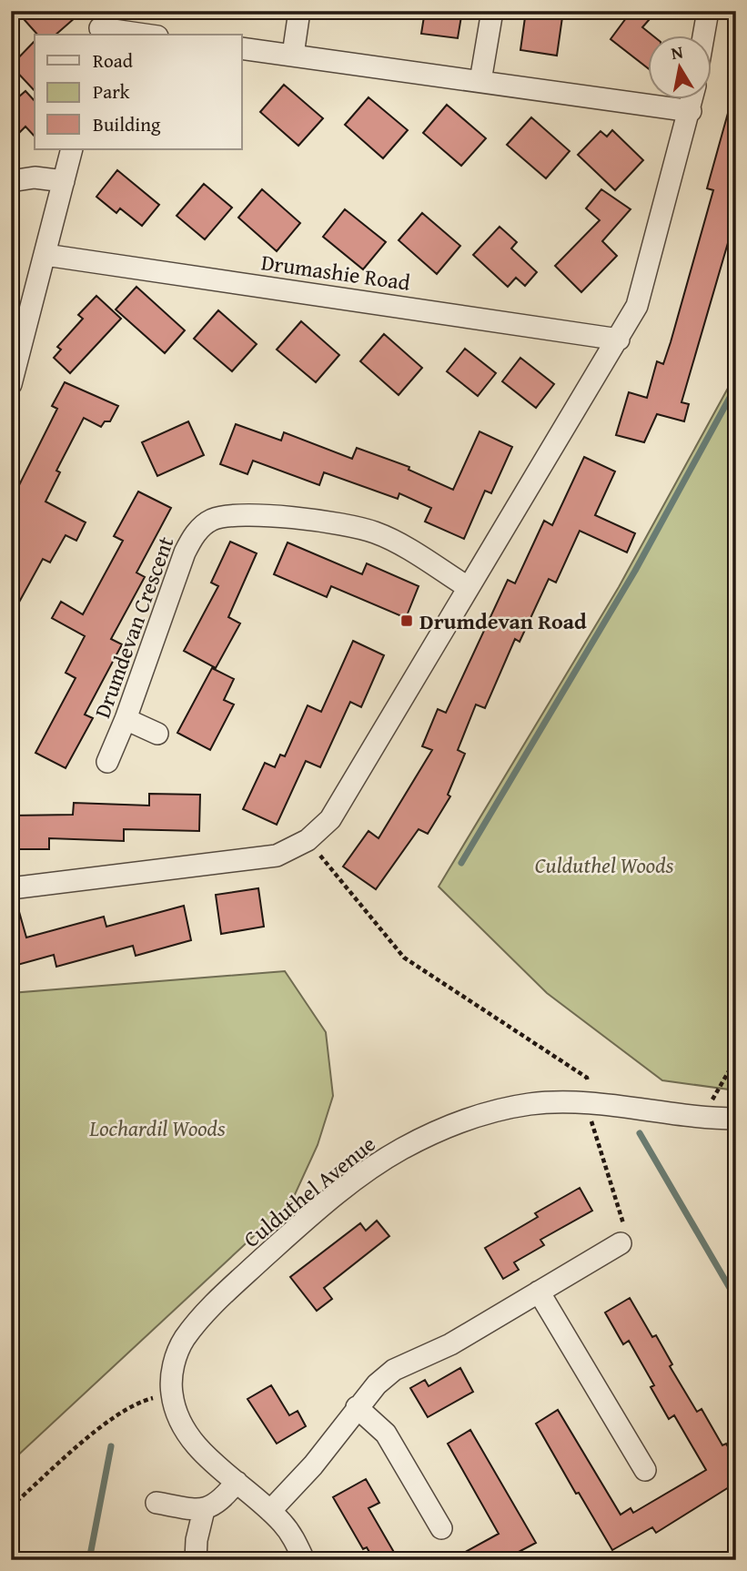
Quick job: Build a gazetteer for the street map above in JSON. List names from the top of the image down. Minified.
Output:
{"streets":{"street":["Drumashie Road","Drumdevan Crescent","Culduthel Avenue"]},"parks":["Culduthel Woods","Lochardil Woods"],"places":{"transit":["Drumdevan Road"]},"legend":["Road","Park","Building"],"north":"top"}
